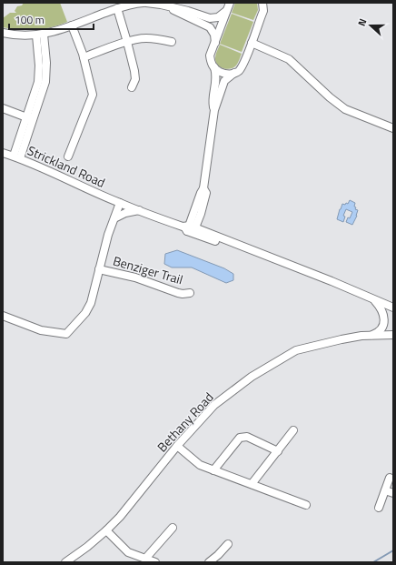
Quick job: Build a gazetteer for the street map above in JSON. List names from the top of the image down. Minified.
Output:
{"streets":{"street":["Strickland Road","Benziger Trail","Bethany Road"]},"scale_bar":"100 m","north":"left"}
